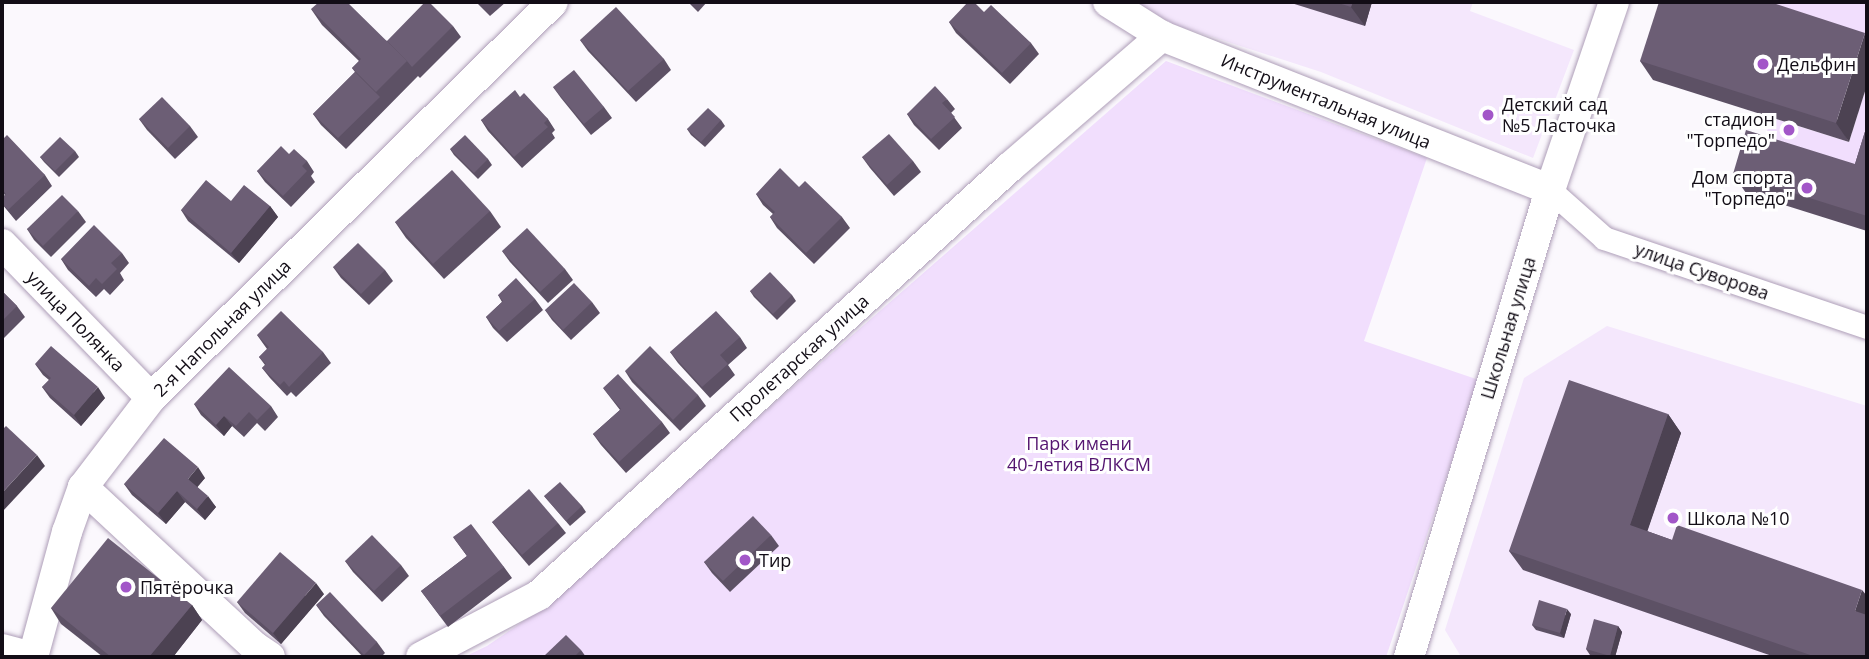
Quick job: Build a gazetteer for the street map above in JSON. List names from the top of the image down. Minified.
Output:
{"streets":{"street":["Инструментальная улица","улица Суворова","улица Полянка","2-я Напольная улица","Школьная улица","Пролетарская улица"]},"crossings":[["Инструментальная улица","улица Суворова"],["Инструментальная улица","Школьная улица"],["Инструментальная улица","Пролетарская улица"],["улица Суворова","Школьная улица"],["улица Полянка","2-я Напольная улица"]],"parks":["Парк имени 40-летия ВЛКСМ"],"places":["Дельфин","Детский сад №5 Ласточка","стадион \"Торпедо\"","Дом спорта \"Торпедо\"","Школа №10","Тир","Пятёрочка"]}
